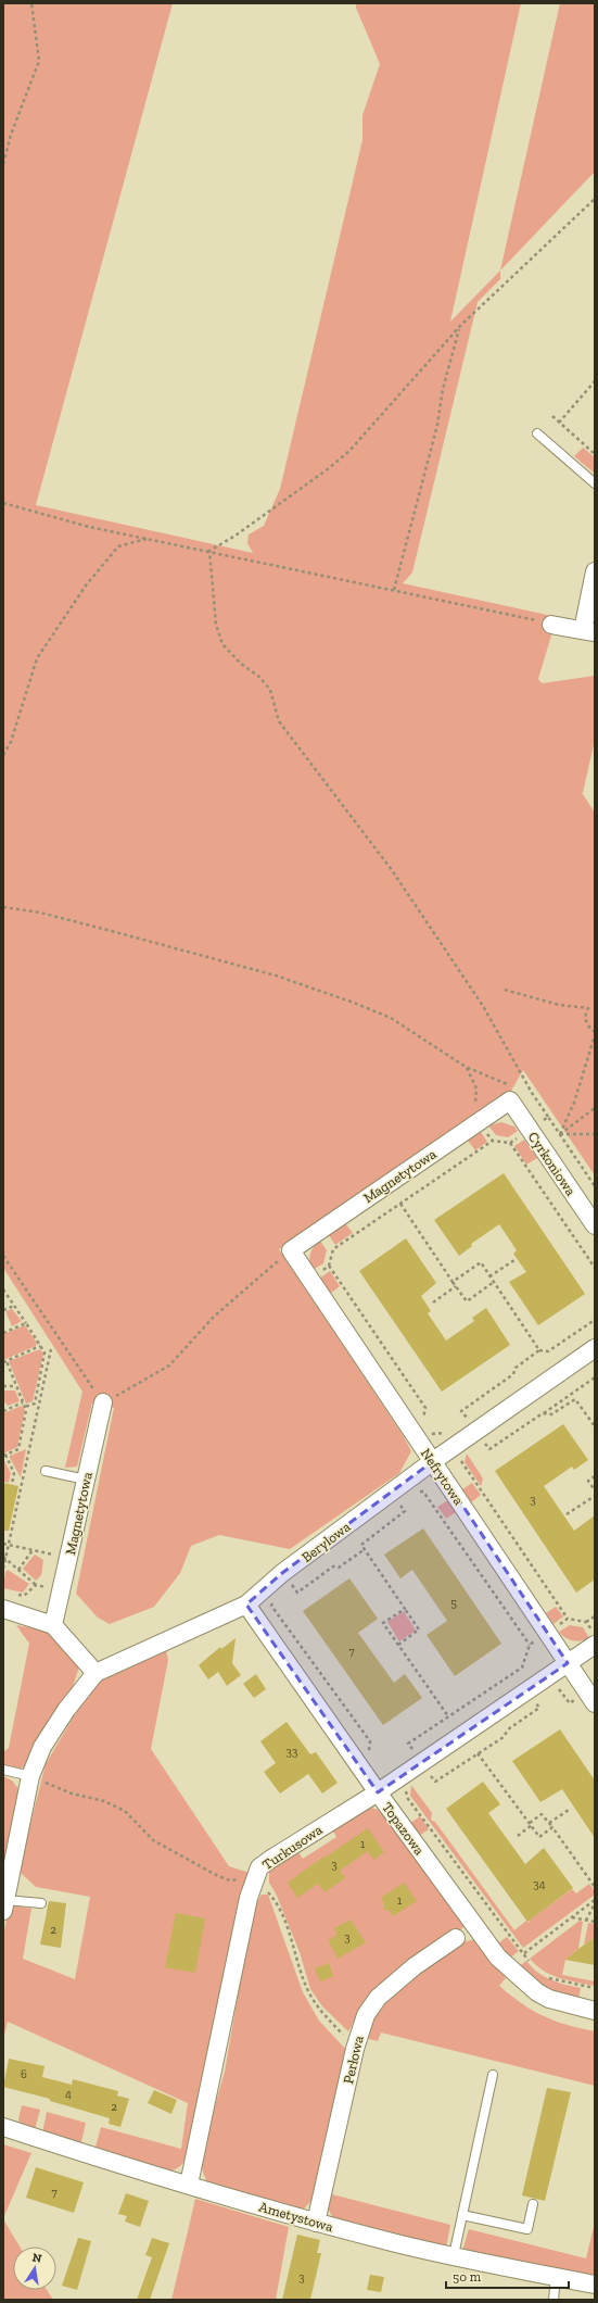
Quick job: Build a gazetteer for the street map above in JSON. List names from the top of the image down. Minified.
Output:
{"streets":{"street":["Cyrkoniowa","Magnetytowa","Nefrytowa","Berylowa","Topazowa","Turkusowa","Perłowa","Ametystowa"]},"crossings":[["Cyrkoniowa","Magnetytowa"],["Magnetytowa","Nefrytowa"],["Nefrytowa","Berylowa"],["Nefrytowa","Turkusowa"],["Berylowa","Topazowa"],["Topazowa","Turkusowa"],["Turkusowa","Ametystowa"],["Perłowa","Ametystowa"]],"house_numbers":["3","5","7","33","1","3","34","1","2","3","6","4","2","7","3"],"scale_bar":"50 m","north":"top"}
